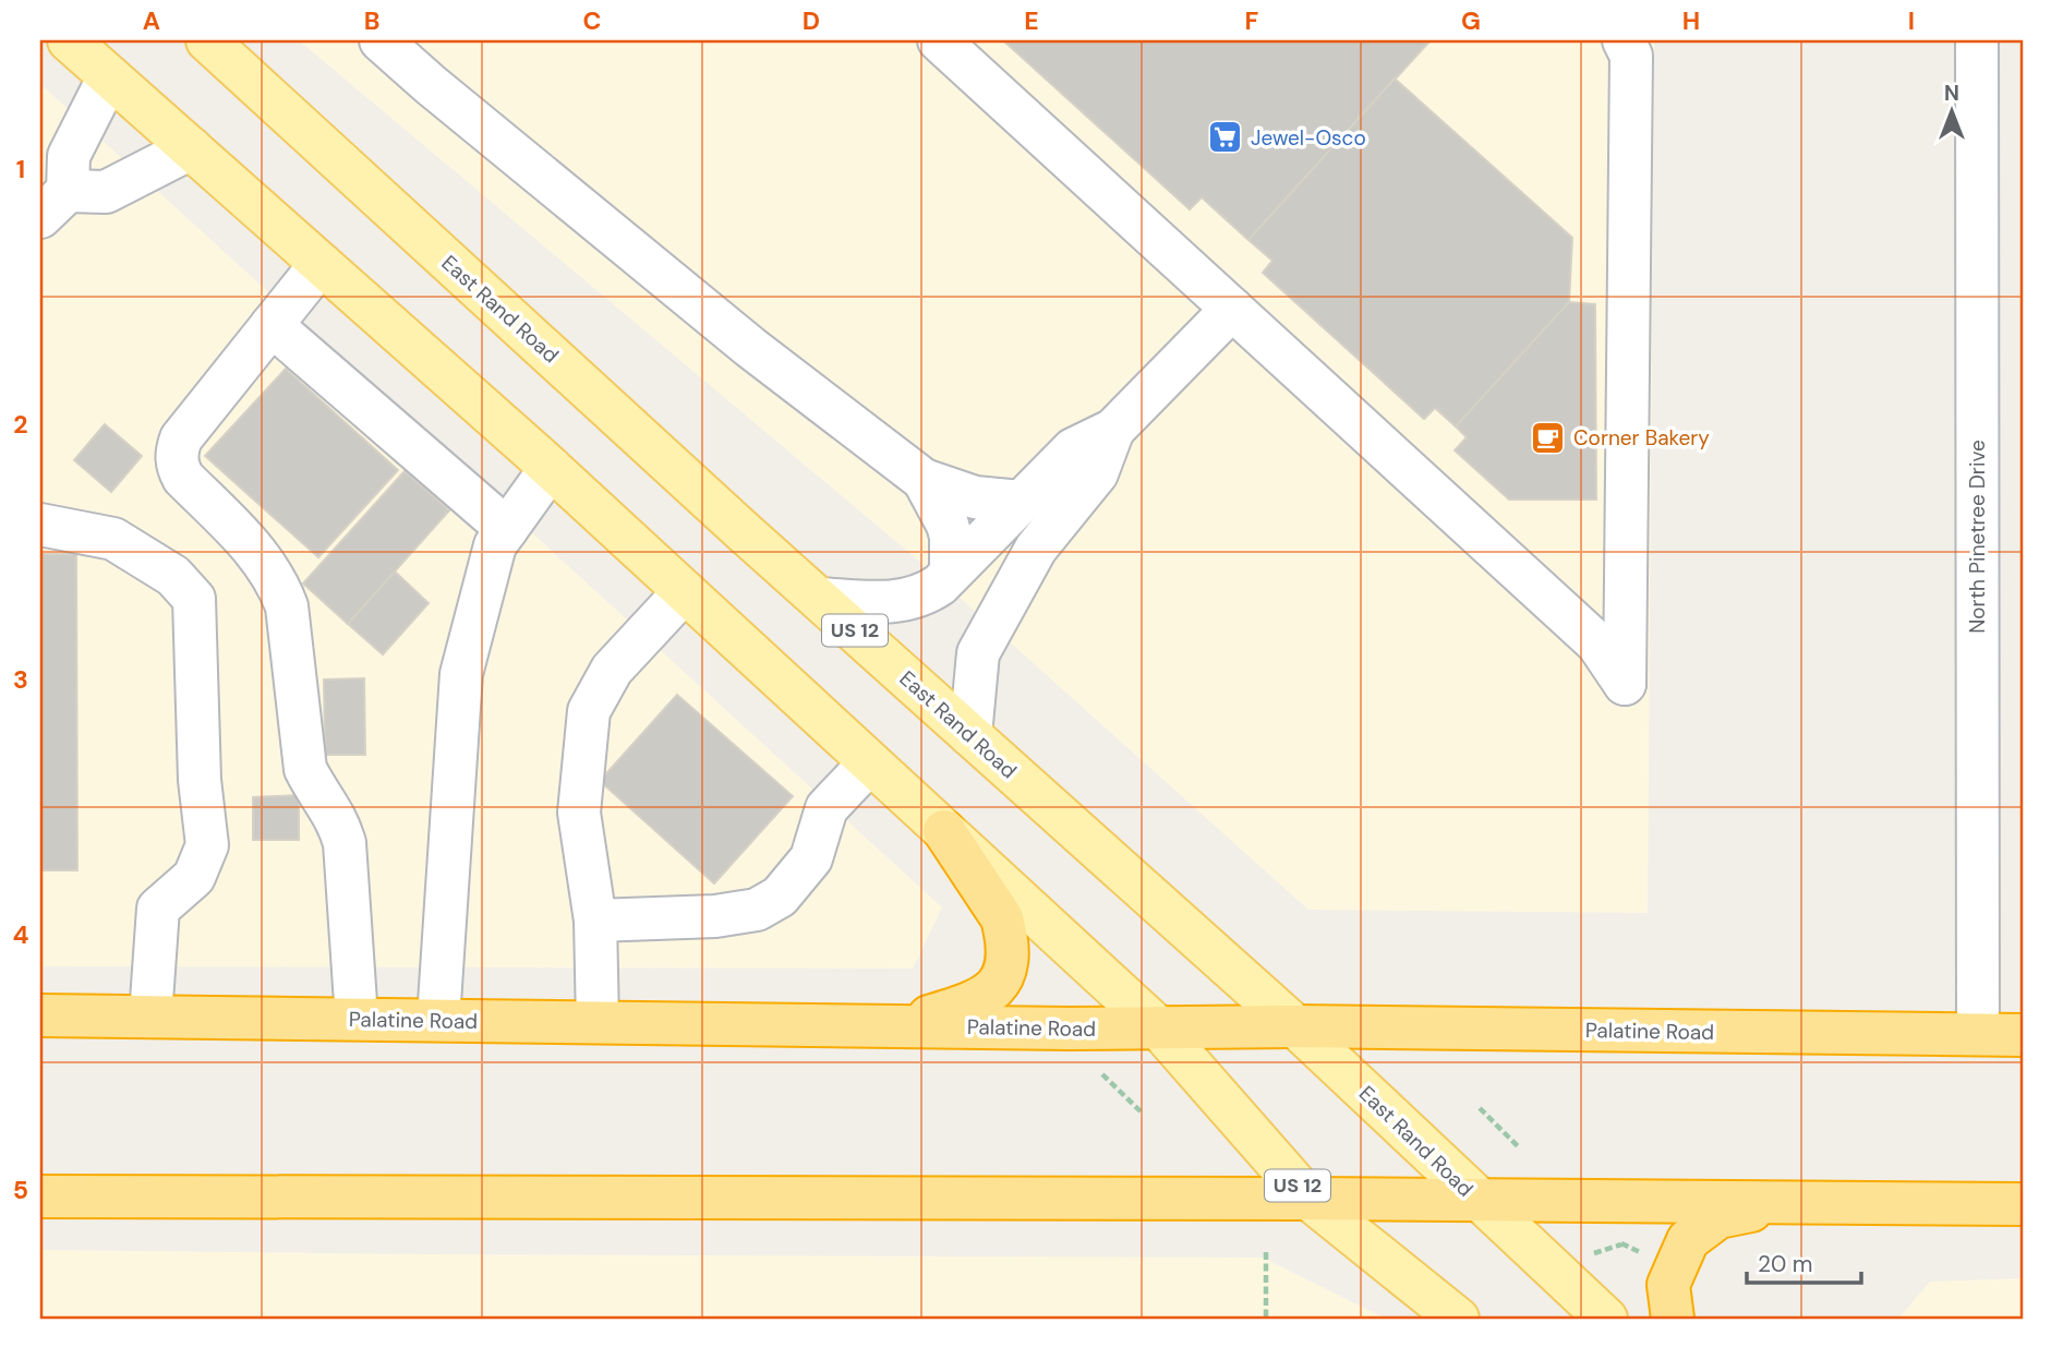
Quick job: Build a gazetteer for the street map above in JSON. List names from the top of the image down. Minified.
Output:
{"streets":{"highway":["Palatine Road"],"main road":["East Rand Road","US 12"],"street":["North Pinetree Drive"]},"crossings":[["East Rand Road","Palatine Road"],["North Pinetree Drive","Palatine Road"],["US 12","Palatine Road"]],"places":{"supermarket":["Jewel-Osco"],"cafe":["Corner Bakery"]},"scale_bar":"20 m","north":"top","grid":{"columns":["A","B","C","D","E","F","G","H","I"],"rows":["1","2","3","4","5"]}}
